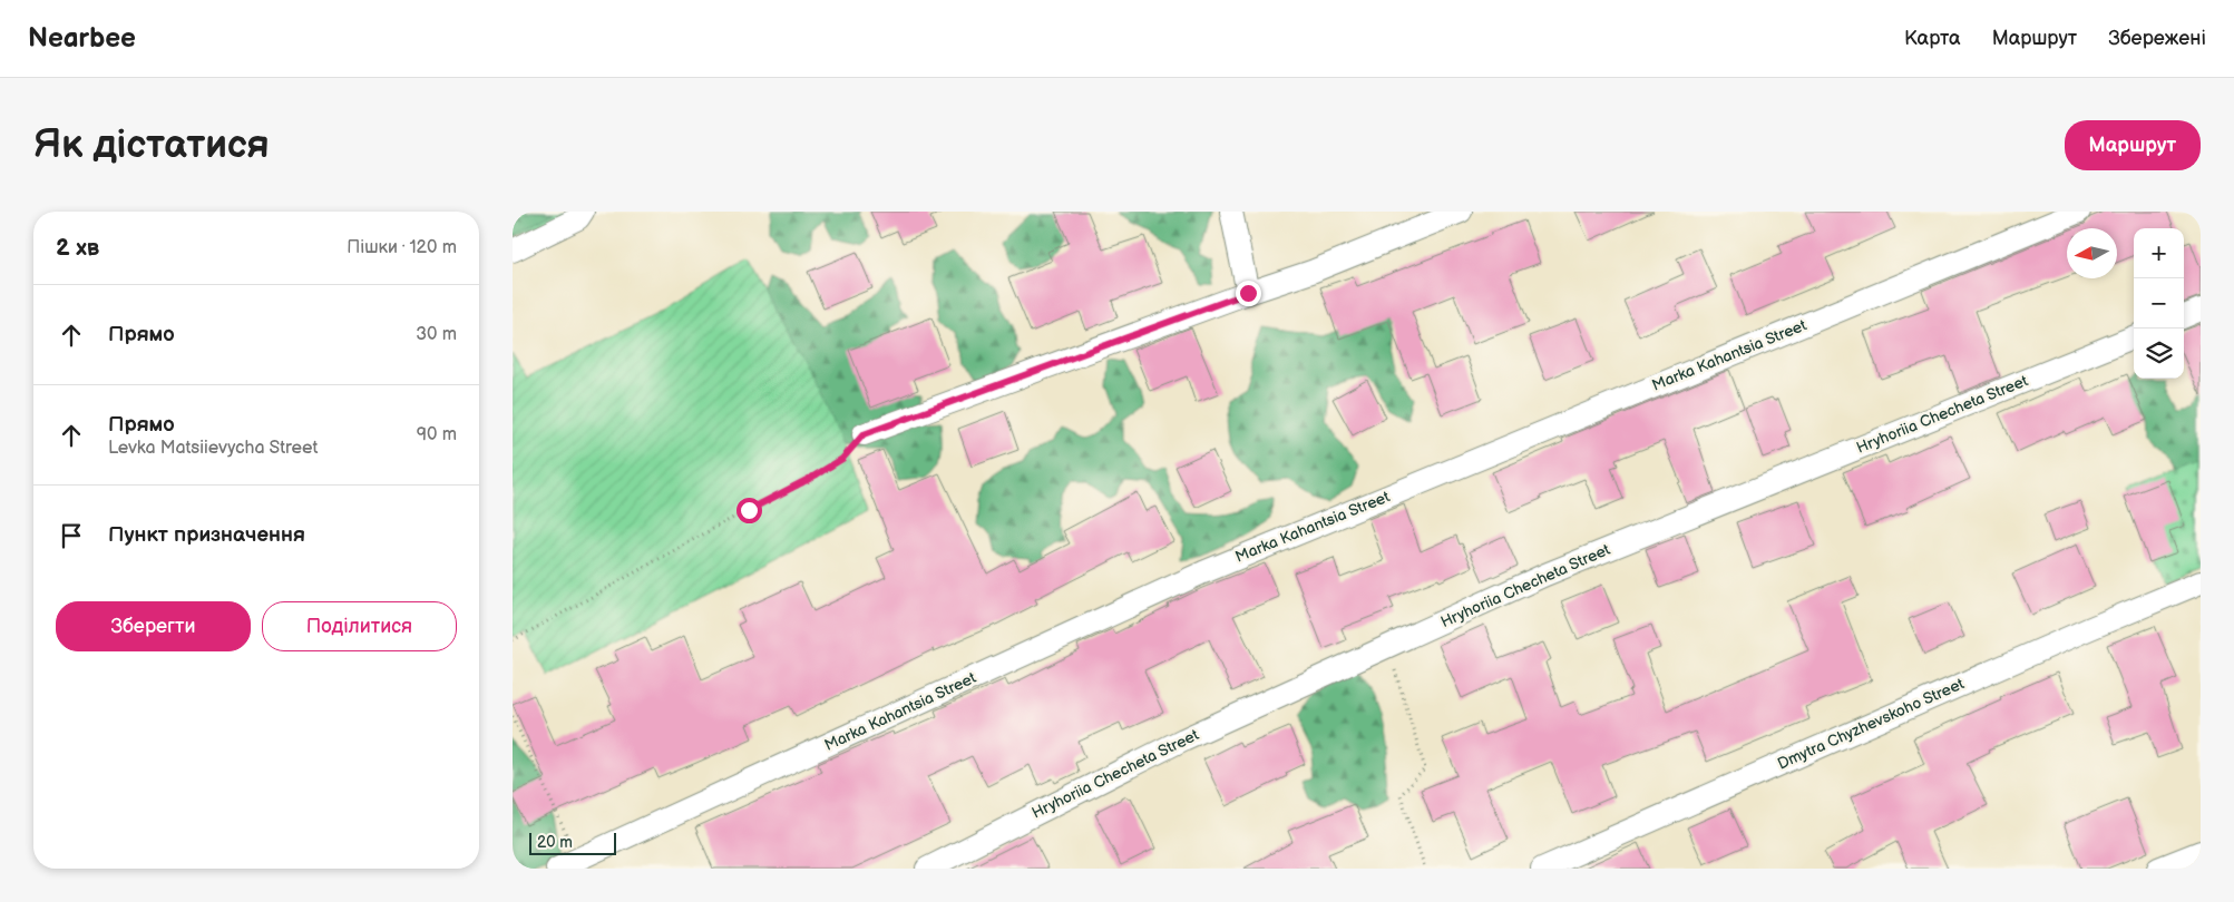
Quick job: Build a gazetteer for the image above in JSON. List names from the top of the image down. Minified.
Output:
{"streets":{"street":["Marka Kahantsia Street","Hryhoriia Checheta Street","Dmytra Chyzhevskoho Street"]},"scale_bar":"20 m","north":"left","page":{"header":"Nearbee","nav":["Карта","Маршрут","Збережені"],"buttons":["Маршрут",["Зберегти","Поділитися"]],"title":"Як дістатися","heading":["2 хв","Пішки · 120 m"],"map_buttons":["+","−"],"list":[["Прямо","30 m"],["Прямо","Levka Matsiievycha Street","90 m"],"Пункт призначення"],"scale":"20 m"}}
